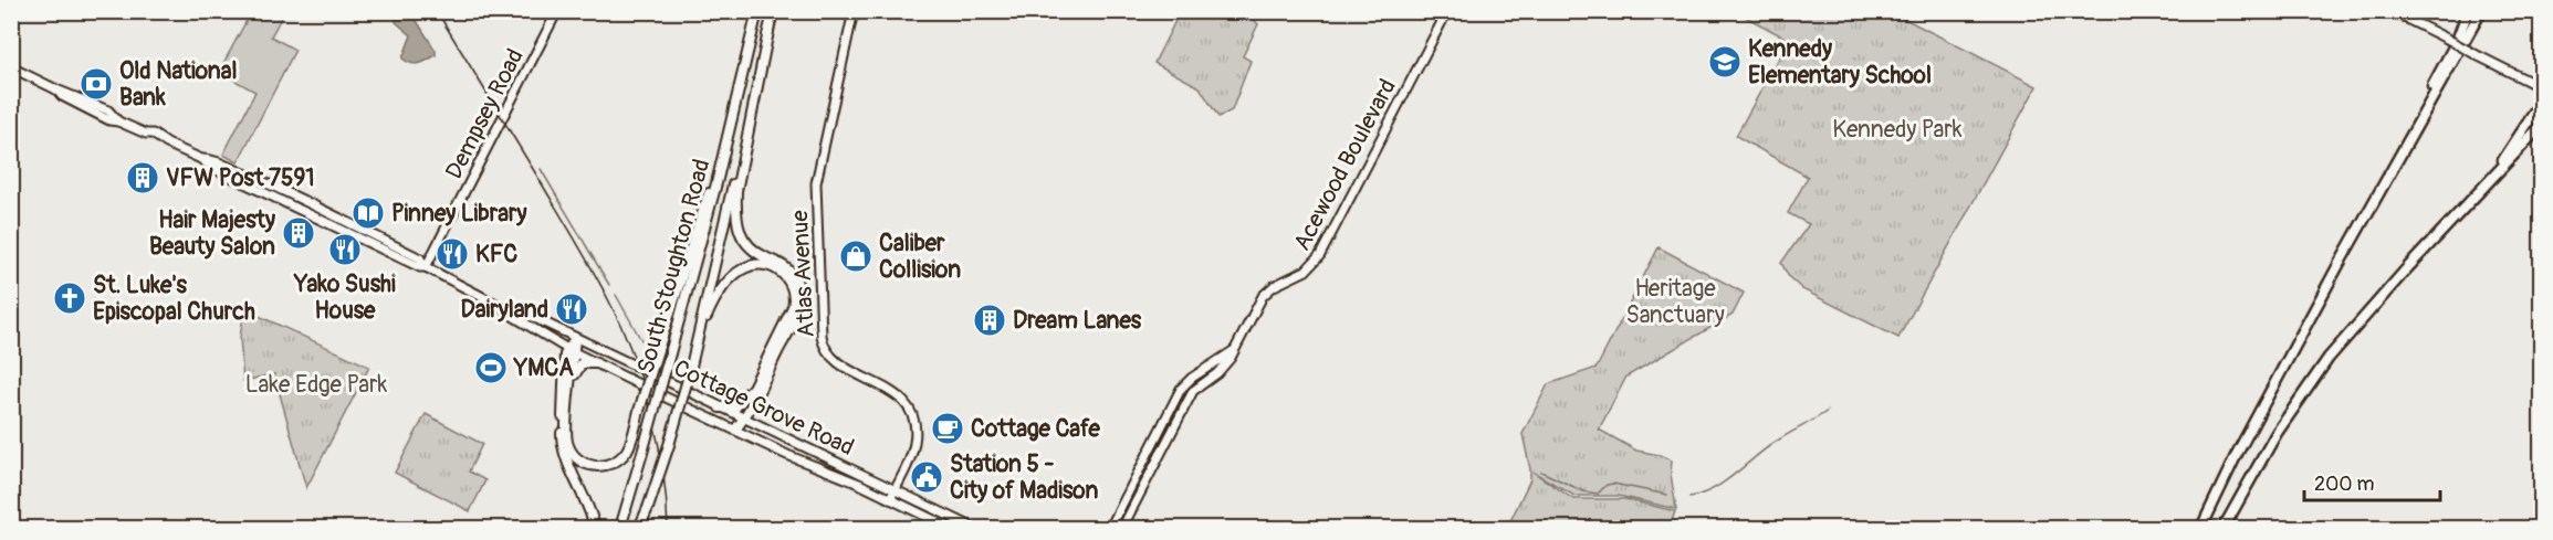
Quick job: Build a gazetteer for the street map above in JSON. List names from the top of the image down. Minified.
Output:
{"streets":{"main road":["South Stoughton Road"],"street":["Dempsey Road","Acewood Boulevard","Atlas Avenue","Cottage Grove Road"]},"crossings":[["Dempsey Road","Cottage Grove Road"],["Atlas Avenue","Cottage Grove Road"]],"parks":["Kennedy Park","Heritage Sanctuary","Lake Edge Park"],"places":{"school or university":["Kennedy Elementary School"],"bank":["Old National Bank"],"building":["VFW Post 7591","Hair Majesty Beauty Salon","Dream Lanes"],"library":["Pinney Library"],"restaurant":["Yako Sushi House","KFC","Dairyland"],"shop":["Caliber Collision"],"church":["St. Luke's Episcopal Church"],"sports":["YMCA"],"cafe":["Cottage Cafe"],"public building":["Station 5 - City of Madison"]},"scale_bar":"200 m"}
